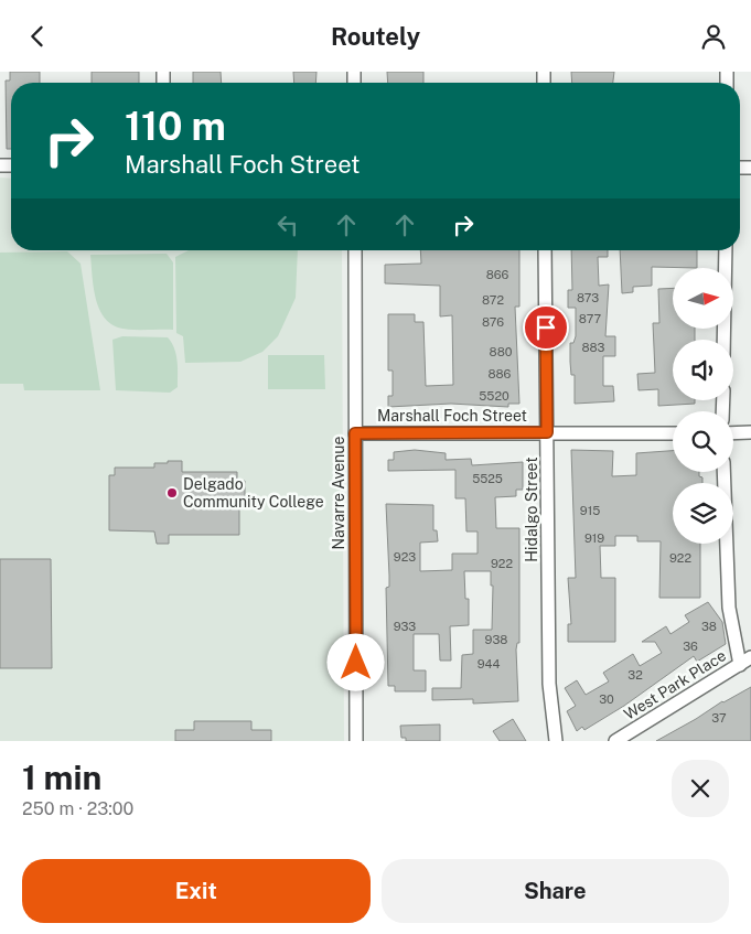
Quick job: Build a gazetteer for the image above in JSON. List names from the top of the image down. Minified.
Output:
{"streets":{"street":["Marshall Foch Street","Navarre Avenue","Hidalgo Street","West Park Place"]},"crossings":[["Marshall Foch Street","Navarre Avenue"],["Marshall Foch Street","Hidalgo Street"]],"places":["Delgado Community College"],"house_numbers":["866","873","872","877","876","883","880","886","5520","5525","915","919","923","922","922","933","38","938","36","944","32","30","37"],"north":"right","page":{"header":"Routely","turn":["110 m","Marshall Foch Street"],"heading":["1 min","250 m · 23:00"],"buttons":["Exit","Share"]}}
